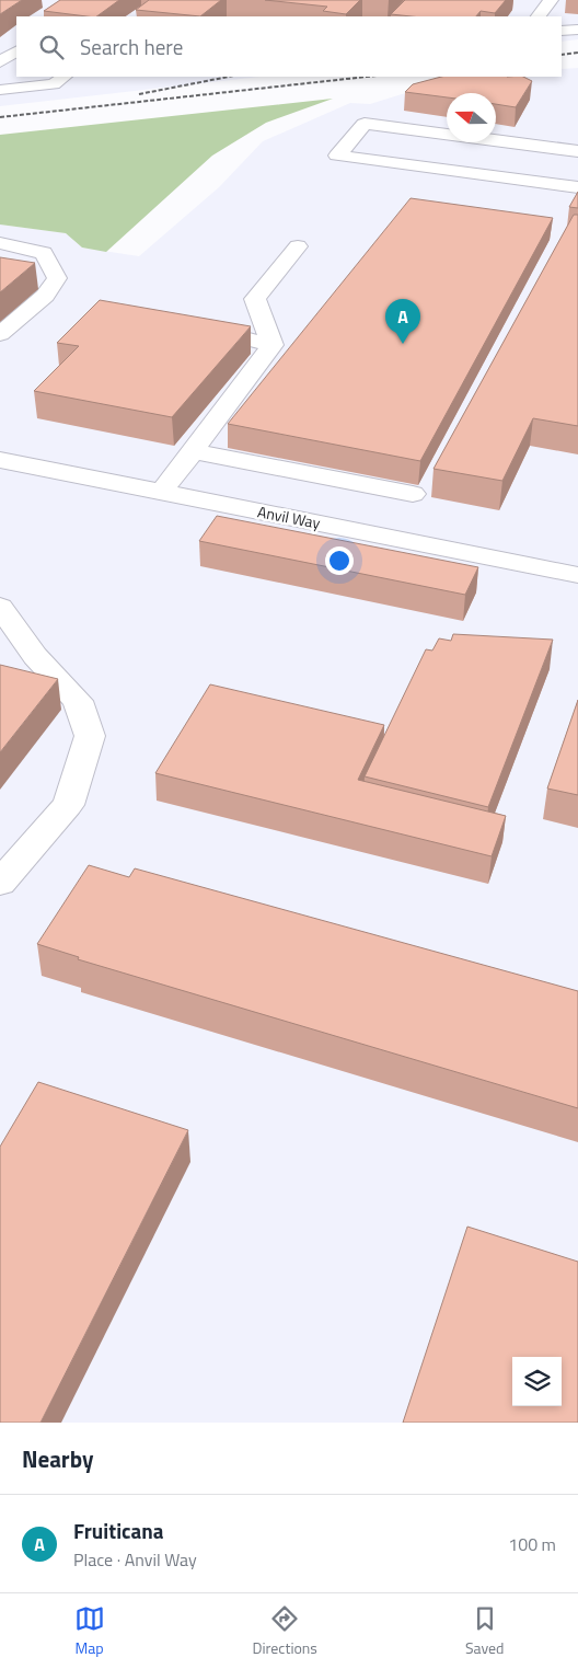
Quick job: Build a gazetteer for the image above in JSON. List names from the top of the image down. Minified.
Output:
{"streets":{"street":["Anvil Way"]},"north":"left","page":{"search":"Search here","pins":"A","heading":"Nearby","list":[{"mark":"A","name":"Fruiticana","note":"Place · Anvil Way","value":"100 m"}],"nav":["Map","Directions","Saved"]}}
